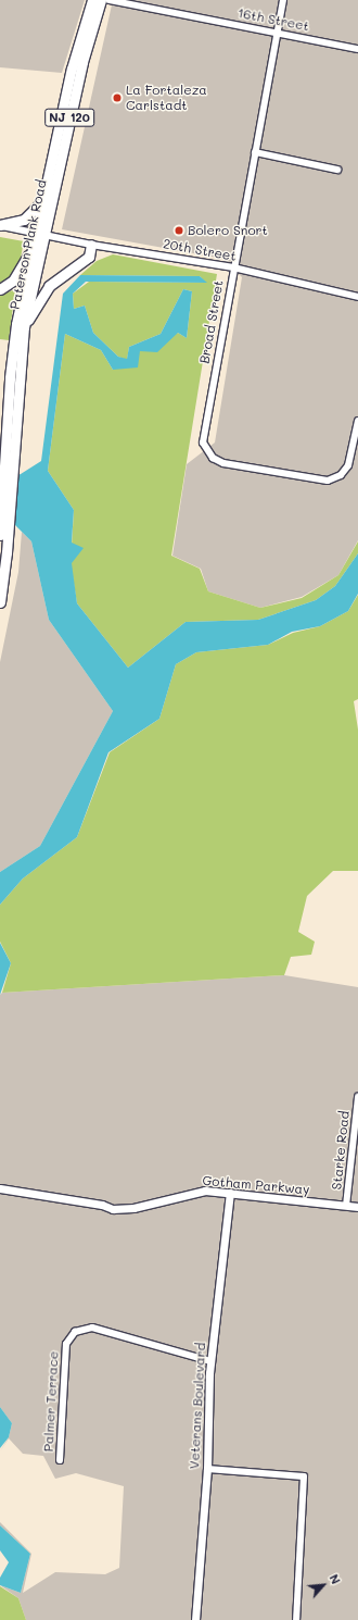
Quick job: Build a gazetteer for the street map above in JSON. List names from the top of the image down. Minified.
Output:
{"streets":{"main road":["NJ 120","Paterson Plank Road"],"street":["16th Street","20th Street","Broad Street","Starke Road","Gotham Parkway","Palmer Terrace","Veterans Boulevard"]},"crossings":[["16th Street","Broad Street"],["Paterson Plank Road","20th Street"],["20th Street","Broad Street"],["Starke Road","Gotham Parkway"],["Gotham Parkway","Veterans Boulevard"],["Palmer Terrace","Veterans Boulevard"]],"places":["La Fortaleza Carlstadt","Bolero Snort"],"north":"top right"}
